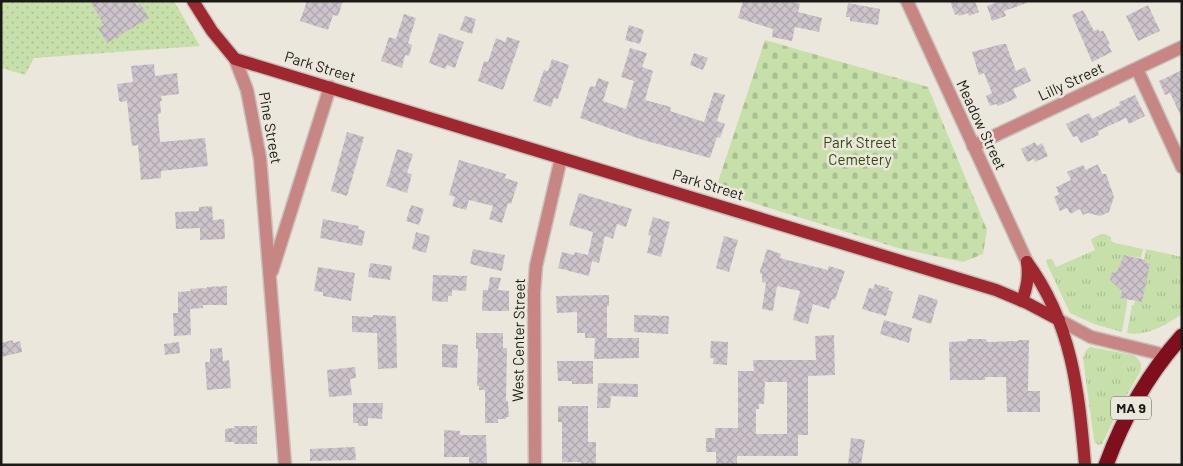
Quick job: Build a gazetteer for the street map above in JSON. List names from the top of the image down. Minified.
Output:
{"streets":{"highway":["MA 9"],"main road":["Park Street","Pine Street"],"street":["Lilly Street","Meadow Street","West Center Street"]},"crossings":[["Park Street","Pine Street"],["Park Street","West Center Street"],["Park Street","MA 9"],["Lilly Street","Meadow Street"]],"parks":["Park Street Cemetery"]}
